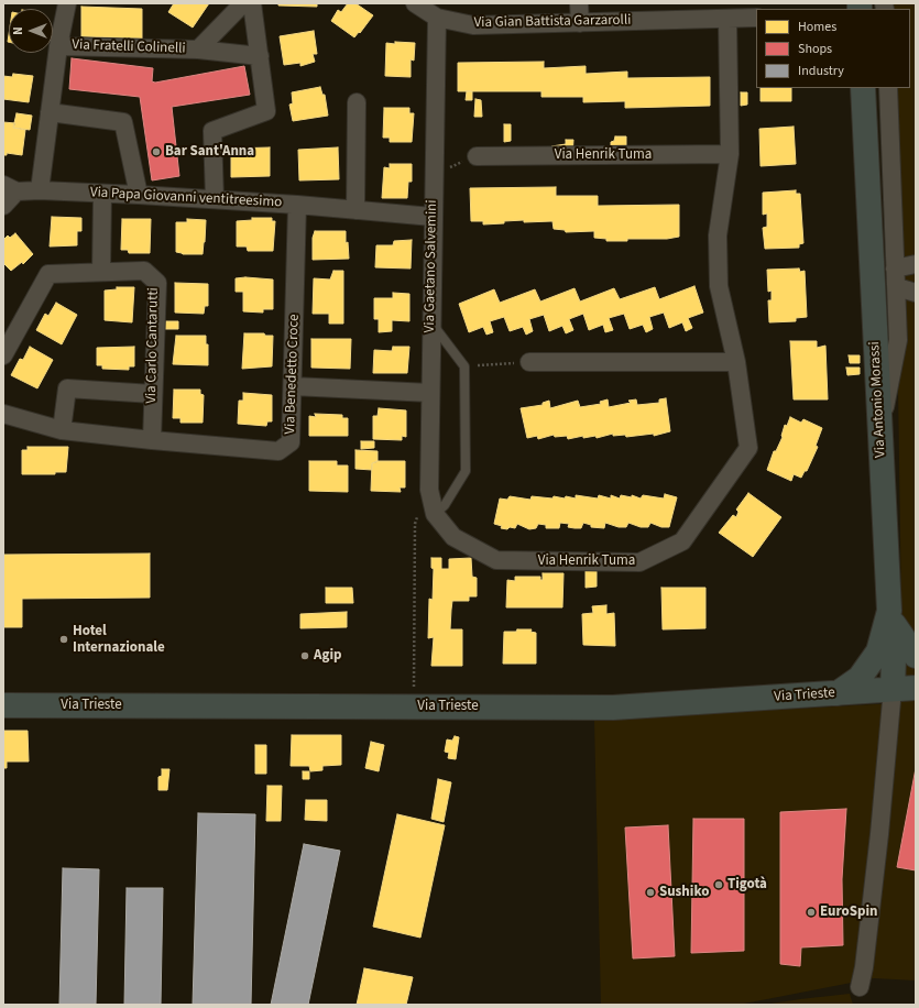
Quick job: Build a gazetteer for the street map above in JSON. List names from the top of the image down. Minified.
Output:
{"streets":{"main road":["Via Antonio Morassi","Via Trieste"],"street":["Via Gian Battista Garzarolli","Via Fratelli Colinelli","Via Henrik Tuma","Via Papa Giovanni ventitreesimo","Via Gaetano Salvemini","Via Carlo Cantarutti","Via Benedetto Croce"]},"crossings":[["Via Gian Battista Garzarolli","Via Henrik Tuma"],["Via Gian Battista Garzarolli","Via Gaetano Salvemini"],["Via Henrik Tuma","Via Gaetano Salvemini"],["Via Papa Giovanni ventitreesimo","Via Gaetano Salvemini"],["Via Papa Giovanni ventitreesimo","Via Benedetto Croce"],["Via Carlo Cantarutti","Via Benedetto Croce"],["Via Antonio Morassi","Via Trieste"]],"places":["Bar Sant'Anna","Hotel Internazionale","Agip","Tigotà","Sushiko","EuroSpin"],"legend":["Homes","Shops","Industry"],"north":"left"}
